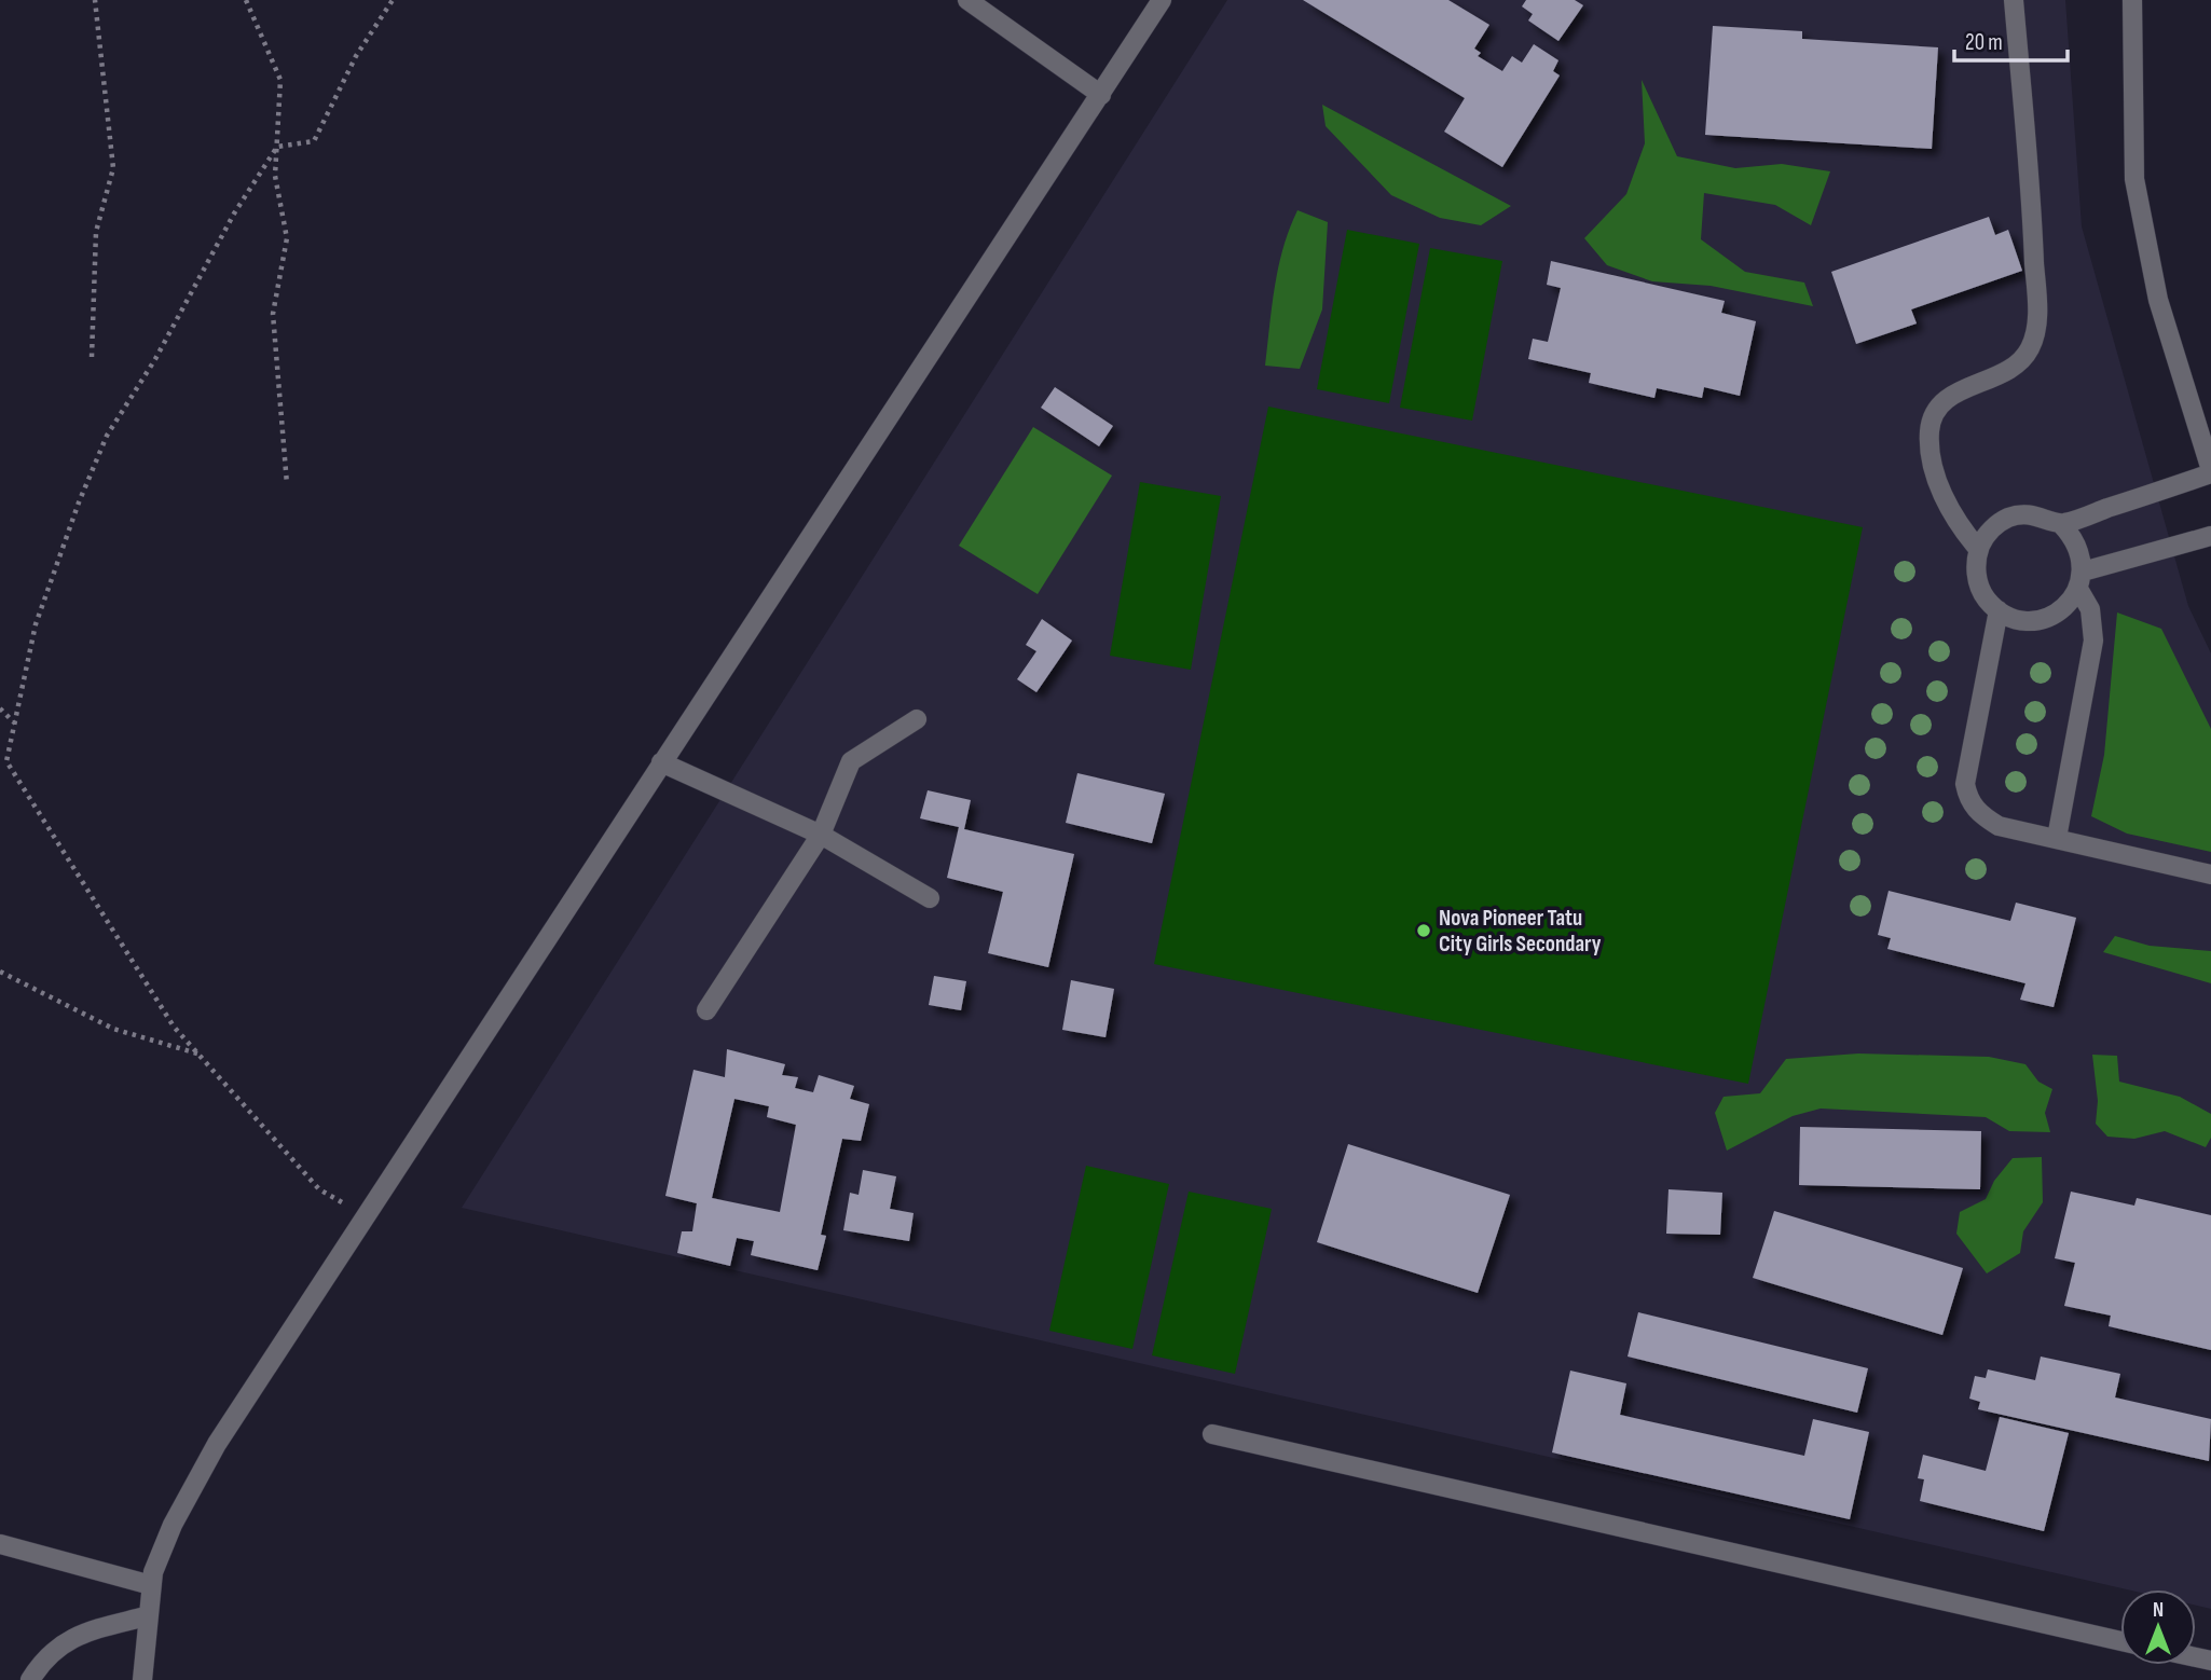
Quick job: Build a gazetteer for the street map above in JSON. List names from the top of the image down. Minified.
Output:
{"places":["Nova Pioneer Tatu City Girls Secondary"],"scale_bar":"20 m","north":"top"}
